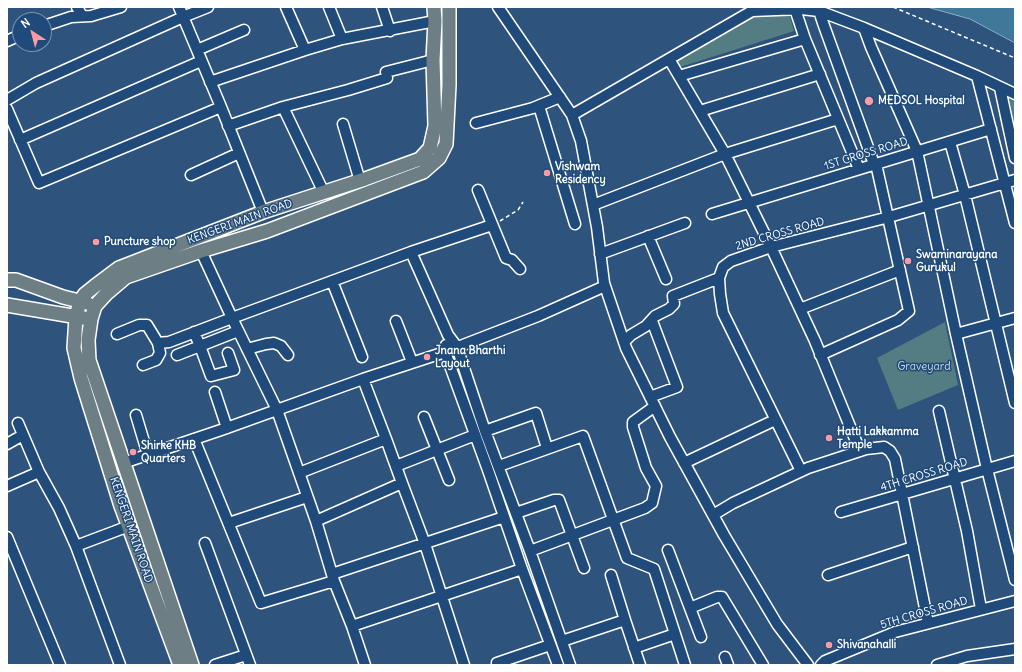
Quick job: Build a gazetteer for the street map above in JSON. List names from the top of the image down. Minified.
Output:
{"streets":{"main road":["KENGERI MAIN ROAD"],"street":["1ST CROSS ROAD","2ND CROSS ROAD","4TH CROSS ROAD","5TH CROSS ROAD"]},"parks":["Graveyard"],"places":["MEDSOL Hospital","Vishwam Residency","Puncture shop","Swaminarayana Gurukul","Jnana Bharthi Layout","Hatti Lakkamma Temple","Shirke KHB Quarters","Shivanahalli"],"north":"top left"}
